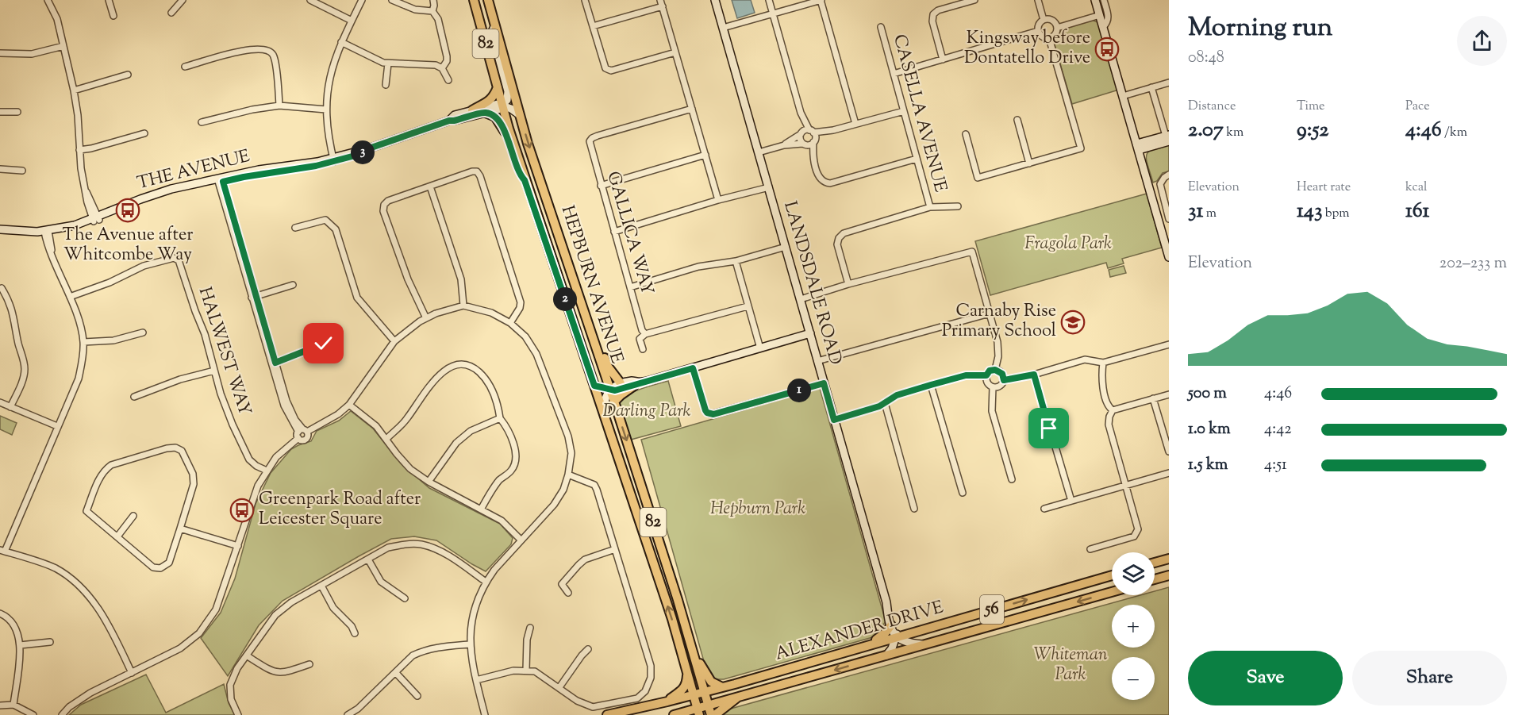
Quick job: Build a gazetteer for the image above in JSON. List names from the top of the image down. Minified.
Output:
{"streets":{"main road":["82","HEPBURN AVENUE","56","ALEXANDER DRIVE"],"street":["CASELLA AVENUE","THE AVENUE","GALLICA WAY","LANDSDALE ROAD","HALWEST WAY"]},"crossings":[["THE AVENUE","HEPBURN AVENUE"],["LANDSDALE ROAD","ALEXANDER DRIVE"],["HEPBURN AVENUE","ALEXANDER DRIVE"]],"parks":["Fragola Park","Darling Park","Hepburn Park","Whiteman Park"],"places":{"bus stop":["Kingsway before Dontatello Drive","The Avenue after Whitcombe Way","Greenpark Road after Leicester Square"],"school or university":["Carnaby Rise Primary School"]},"page":{"heading":["Morning run","08:48"],"stats":[["Distance","2.07 km"],["Time","9:52"],["Pace","4:46 /km"],["Elevation","31 m"],["Heart rate","143 bpm"],["kcal","161"]],"pins":["3","2","1"],"chart":["Elevation","202–233 m"],"list":[{"name":"500 m","note":"4:46"},{"name":"1.0 km","note":"4:42"},{"name":"1.5 km","note":"4:51"}],"map_buttons":["+","−"],"buttons":["Save","Share"]}}
